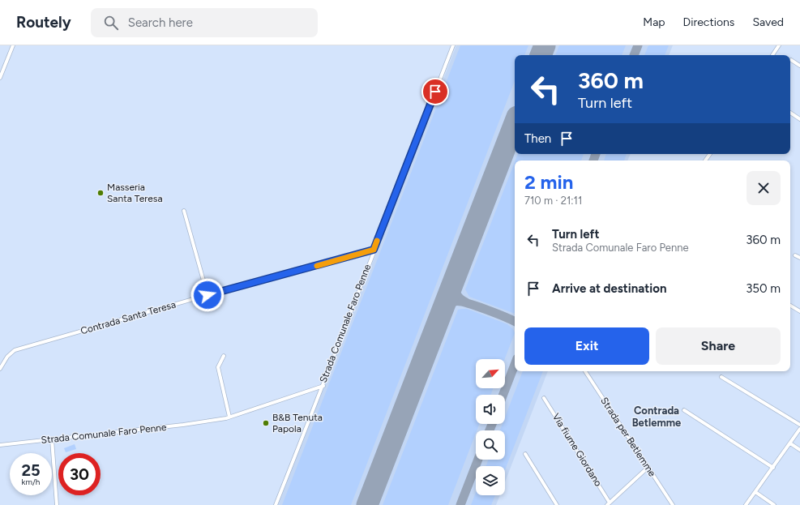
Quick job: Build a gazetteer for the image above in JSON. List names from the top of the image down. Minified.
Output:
{"streets":{"street":["Contrada Santa Teresa","Strada Comunale Faro Penne","Strada per Betlemme","Via fiume Giordano"]},"crossings":[["Contrada Santa Teresa","Strada Comunale Faro Penne"]],"districts":["Contrada Betlemme"],"places":["Masseria Santa Teresa","B&B Tenuta Papola"],"north":"top right","page":{"header":"Routely","search":"Search here","nav":["Map","Directions","Saved"],"turn":["360 m","Turn left"],"then":"Then","heading":["2 min","710 m · 21:11"],"list":[{"name":"Turn left","note":"Strada Comunale Faro Penne","value":"360 m"},{"name":"Arrive at destination","value":"350 m"}],"buttons":["Exit","Share"],"speed":"25 km/h","limit":"30"}}
